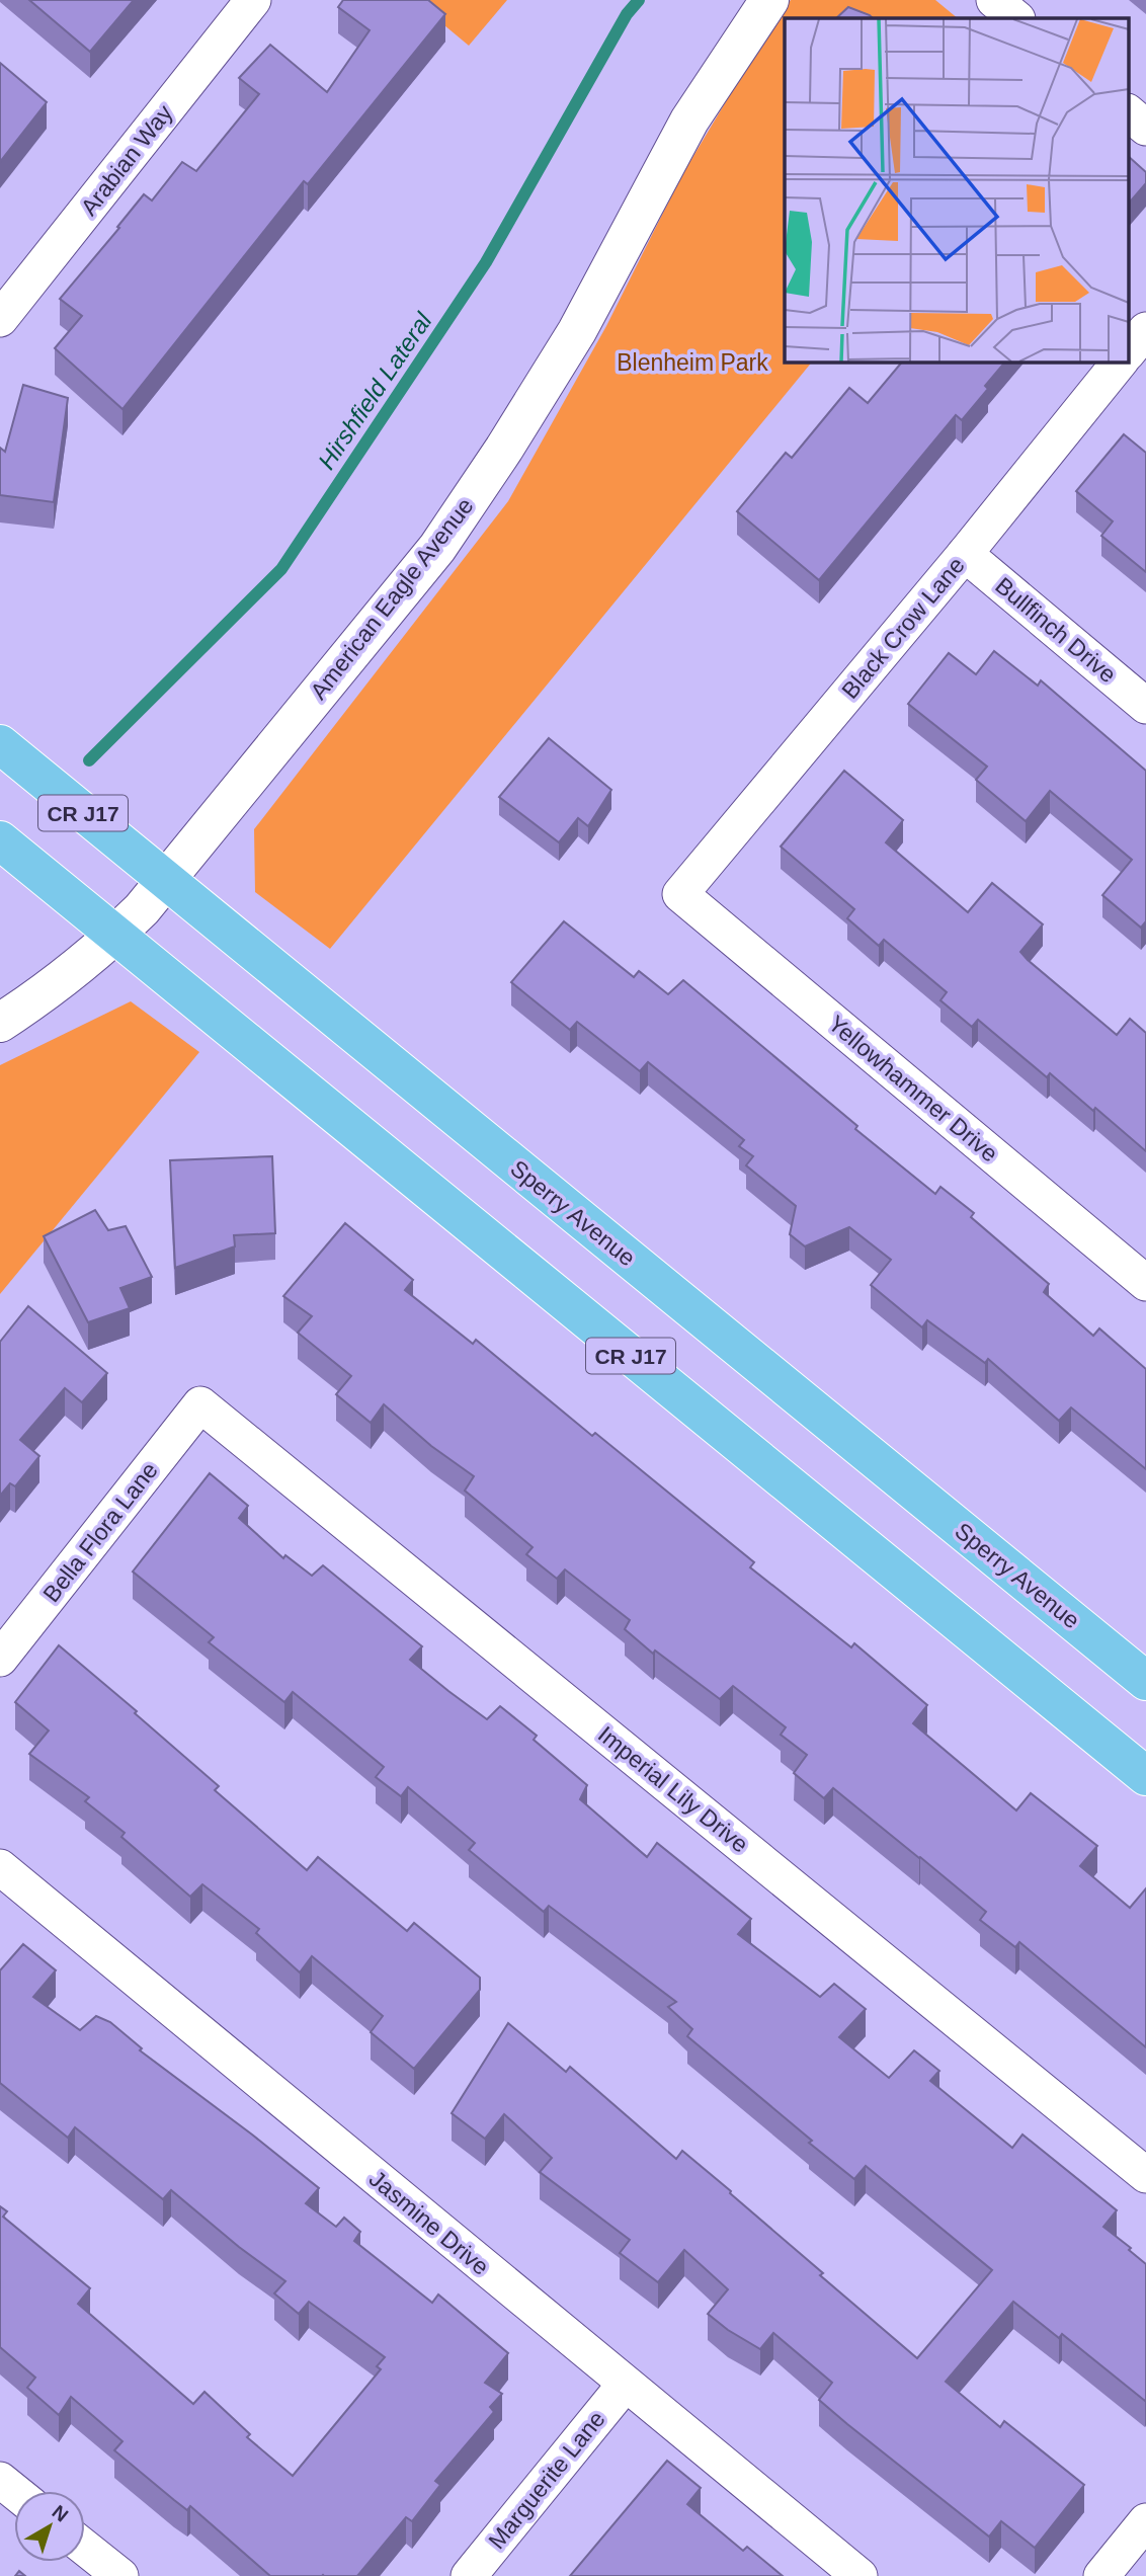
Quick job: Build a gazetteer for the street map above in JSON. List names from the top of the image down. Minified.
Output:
{"streets":{"main road":["CR J17","Sperry Avenue"],"street":["Arabian Way","American Eagle Avenue","Black Crow Lane","Bullfinch Drive","Yellowhammer Drive","Bella Flora Lane","Imperial Lily Drive","Jasmine Drive","Marguerite Lane"]},"crossings":[["American Eagle Avenue","CR J17"],["American Eagle Avenue","Sperry Avenue"],["Black Crow Lane","Bullfinch Drive"],["Black Crow Lane","Yellowhammer Drive"],["Bella Flora Lane","Imperial Lily Drive"],["Jasmine Drive","Marguerite Lane"]],"water":["Hirshfield Lateral"],"parks":["Blenheim Park"],"north":"top right"}
